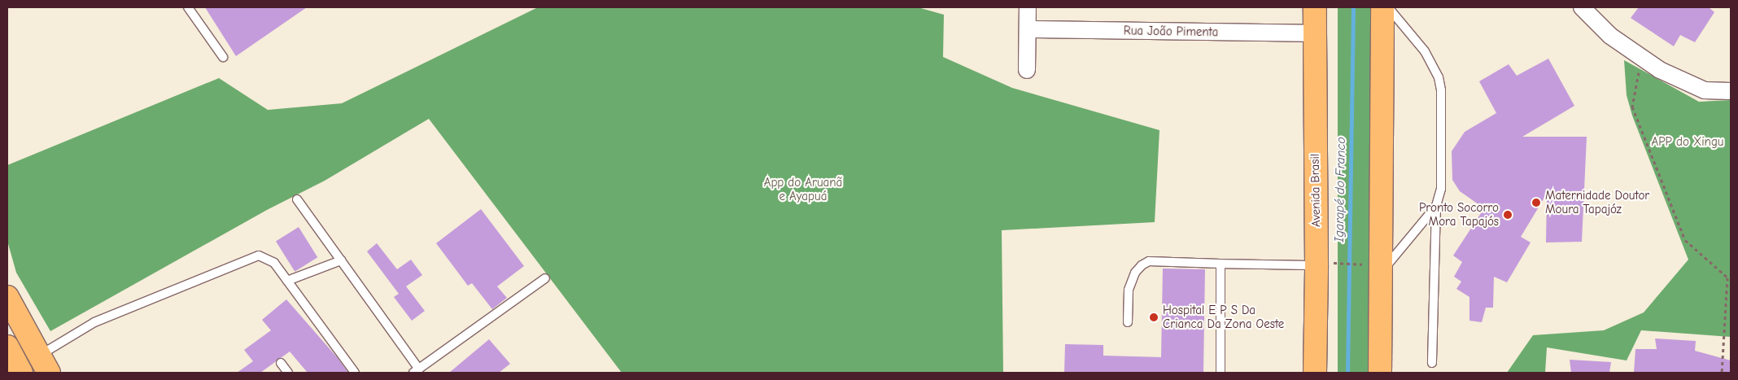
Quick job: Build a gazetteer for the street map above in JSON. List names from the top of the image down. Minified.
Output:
{"streets":{"main road":["Avenida Brasil"],"street":["Rua João Pimenta"]},"crossings":[["Rua João Pimenta","Avenida Brasil"]],"water":["Igarapé do Franco"],"parks":["APP do Xingu","App do Aruanã e Ayapuá"],"places":["Maternidade Doutor Moura Tapajóz","Pronto Socorro Mora Tapajós","Hospital E P S Da Crianca Da Zona Oeste"]}
